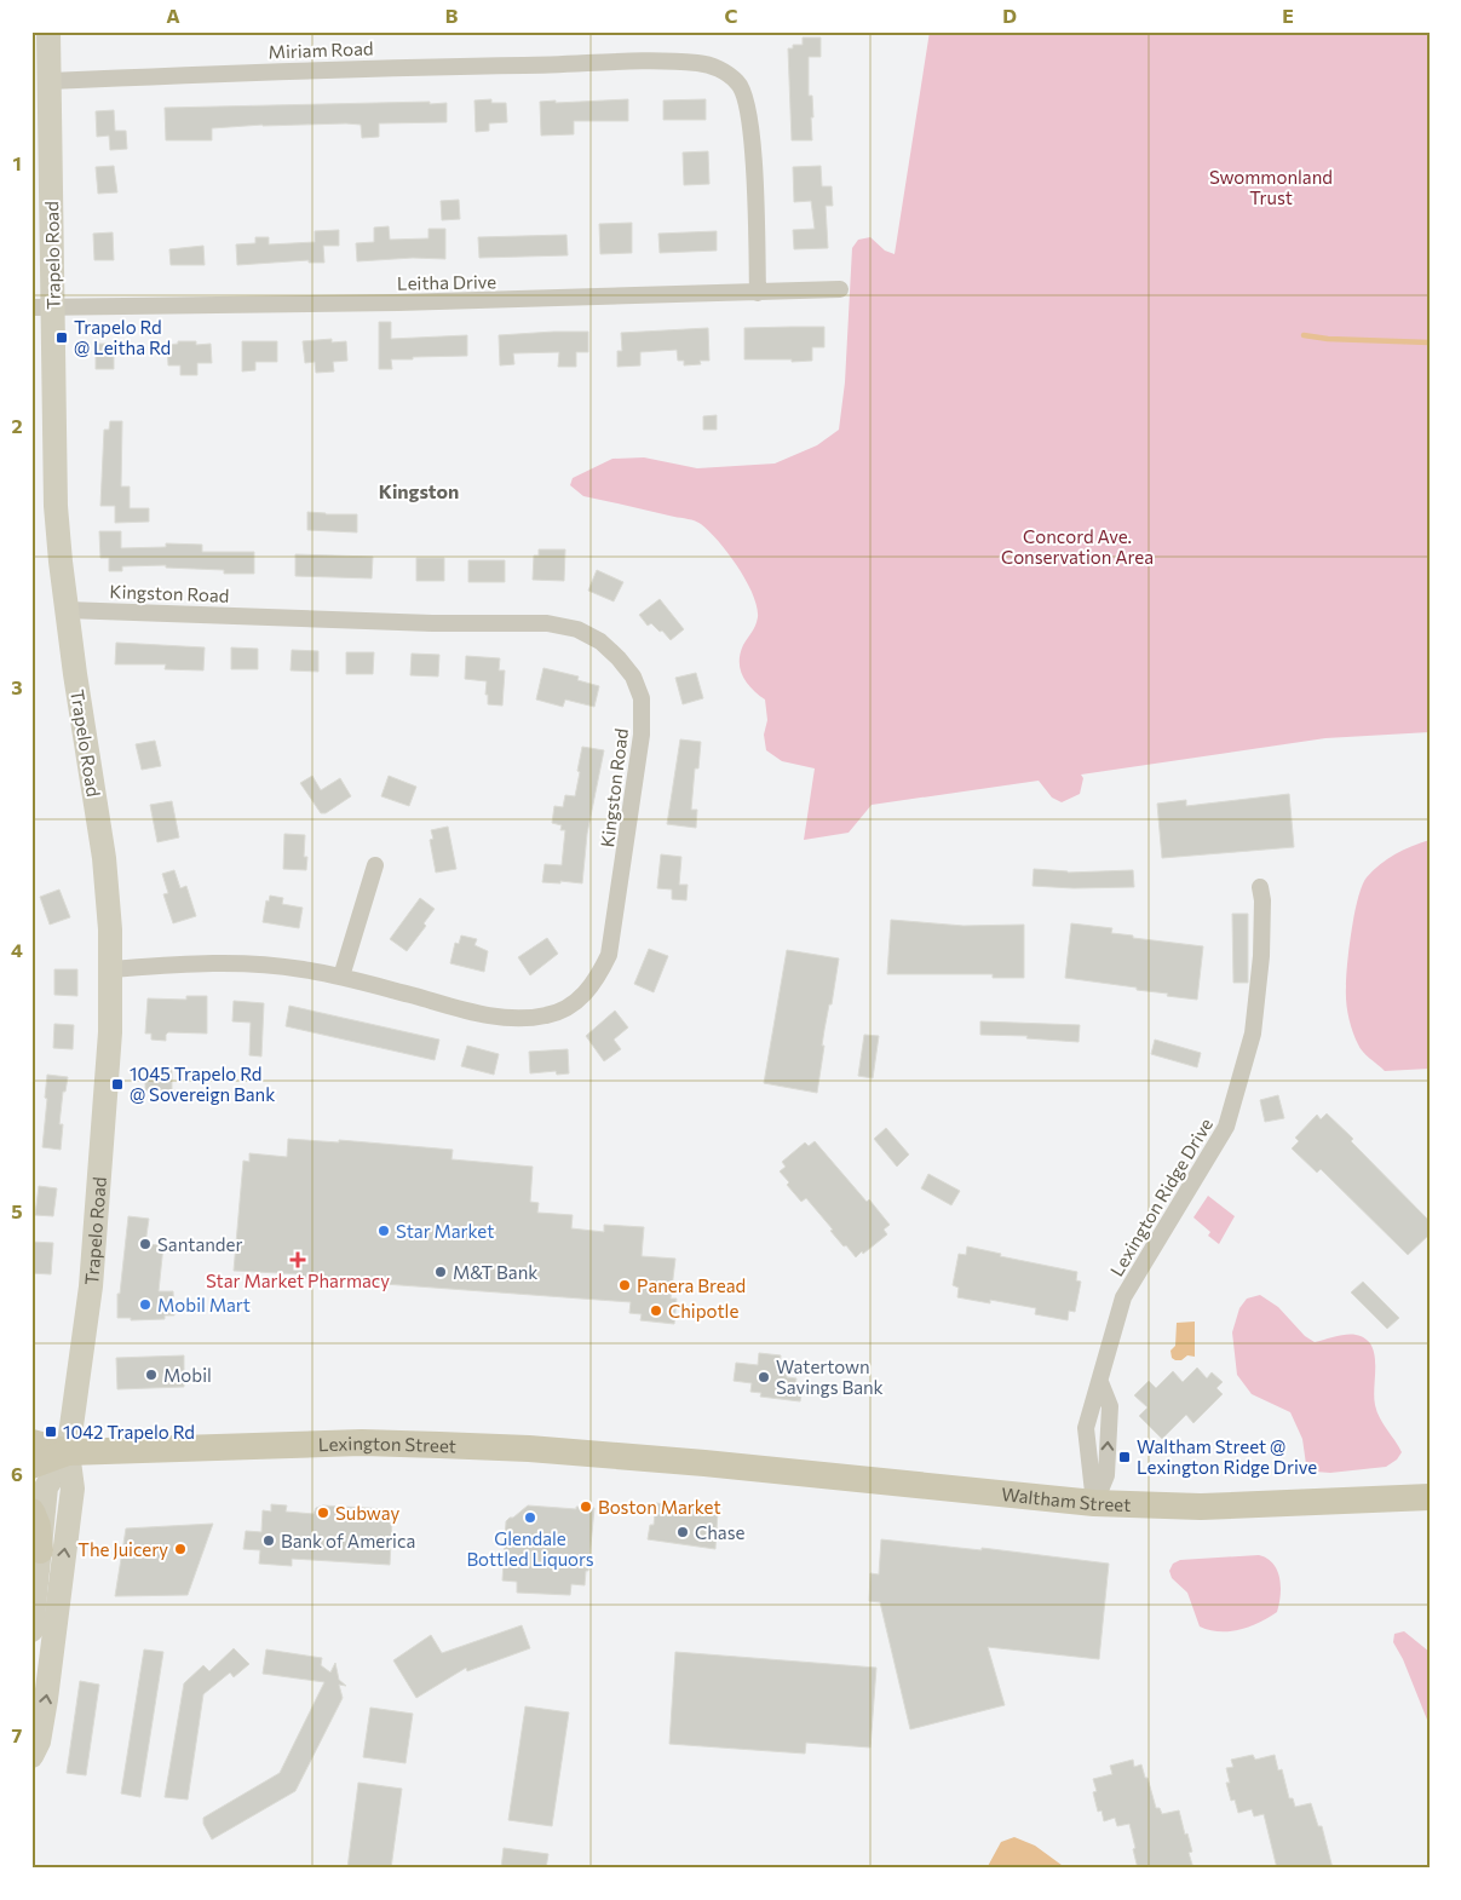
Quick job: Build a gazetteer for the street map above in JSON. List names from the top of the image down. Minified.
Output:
{"streets":{"main road":["Trapelo Road","Lexington Street","Waltham Street"],"street":["Miriam Road","Leitha Drive","Kingston Road","Lexington Ridge Drive"]},"crossings":[["Miriam Road","Trapelo Road"],["Miriam Road","Leitha Drive"],["Trapelo Road","Leitha Drive"],["Trapelo Road","Kingston Road"],["Trapelo Road","Lexington Street"],["Lexington Ridge Drive","Waltham Street"],["Lexington Street","Waltham Street"]],"districts":["Kingston"],"parks":["Swommonland Trust","Concord Ave. Conservation Area"],"places":{"transit":["Trapelo Rd @ Leitha Rd","1045 Trapelo Rd @ Sovereign Bank","1042 Trapelo Rd","Waltham Street @ Lexington Ridge Drive"],"other":["Star Market","Santander","M&T Bank","Panera Bread","Mobil Mart","Chipotle","Mobil","Watertown Savings Bank","Boston Market","Subway","Glendale Bottled Liquors","Chase","Bank of America","The Juicery"],"health":["Star Market Pharmacy"]},"grid":{"columns":["A","B","C","D","E"],"rows":["1","2","3","4","5","6","7"]}}
